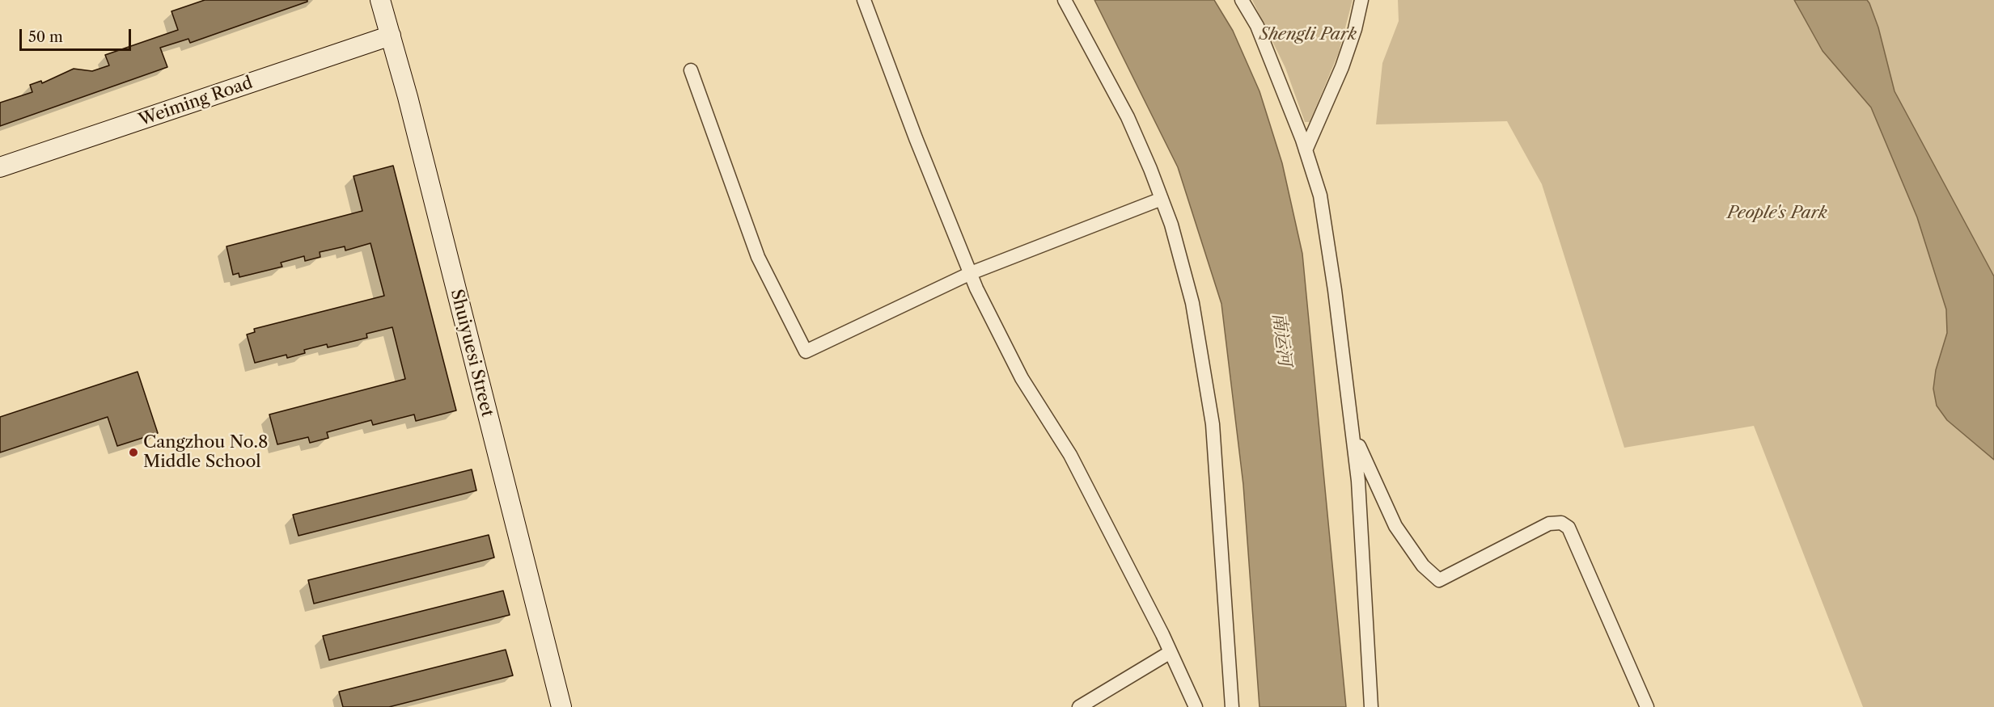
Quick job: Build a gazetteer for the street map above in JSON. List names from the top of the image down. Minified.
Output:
{"streets":{"street":["Weiming Road","Shuiyuesi Street"]},"crossings":[["Weiming Road","Shuiyuesi Street"]],"water":["南运河"],"parks":["Shengli Park","People's Park"],"places":["Cangzhou No.8 Middle School"],"scale_bar":"50 m"}
